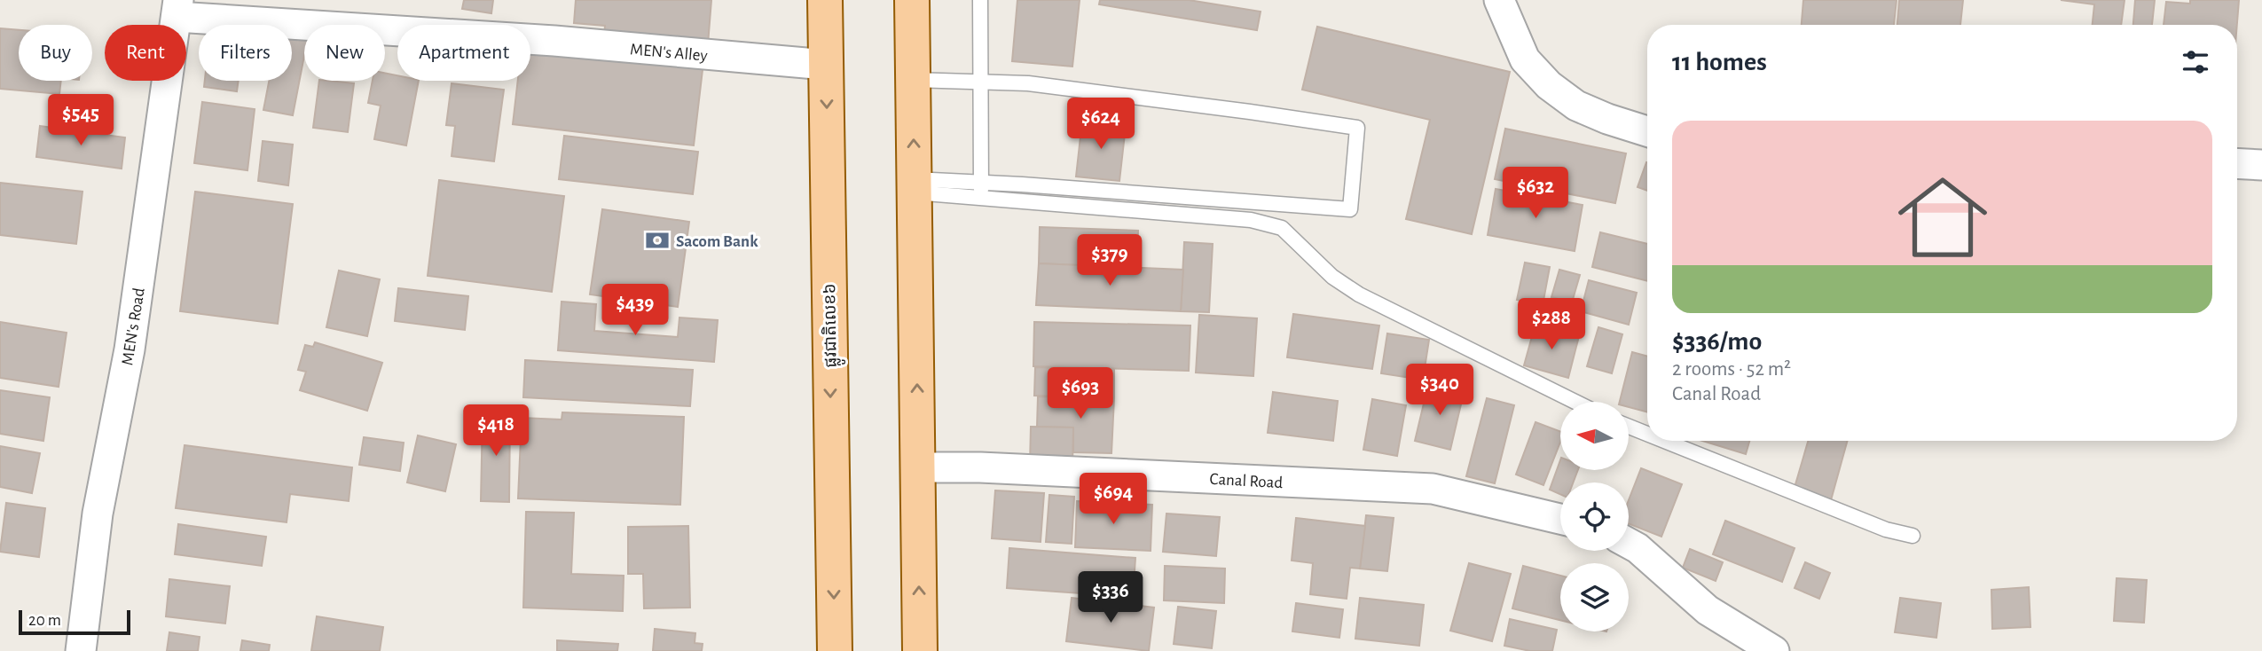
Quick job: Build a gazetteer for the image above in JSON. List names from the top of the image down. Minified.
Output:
{"streets":{"main road":["ផ្លូវជាតិលេខ៦"],"street":["MEN's Alley","MEN's Road","Canal Road"]},"crossings":[["MEN's Alley","ផ្លូវជាតិលេខ៦"],["MEN's Alley","MEN's Road"]],"places":{"bank":["Sacom Bank"]},"scale_bar":"20 m","north":"left","page":{"chip":["Buy","Rent","Filters","New","Apartment"],"heading":"11 homes","price":["$545","$624","$632","$379","$439","$288","$340","$693","$418","$694","$336"],"list":[{"name":"$336/mo","note":"2 rooms · 52 m² · Canal Road"}],"scale":"20 m"}}
